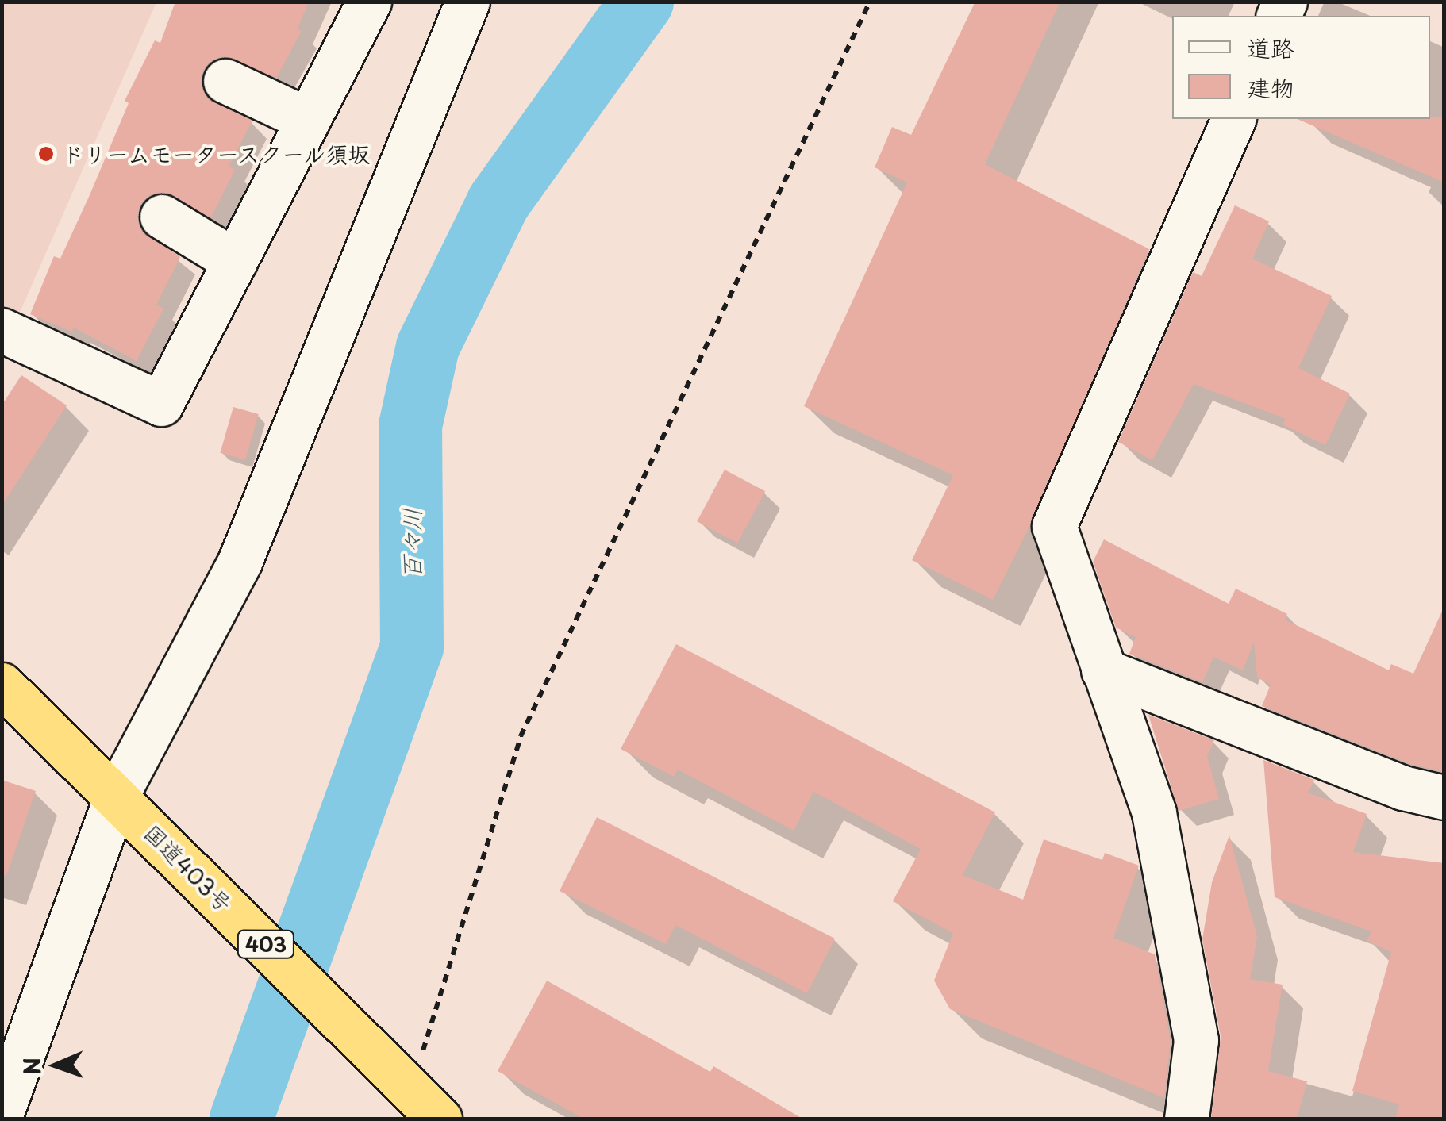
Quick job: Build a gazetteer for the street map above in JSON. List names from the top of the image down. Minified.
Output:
{"streets":{"highway":["国道403号","403"]},"water":["百々川"],"places":["ドリームモータースクール須坂"],"legend":["道路","建物"],"north":"left"}
